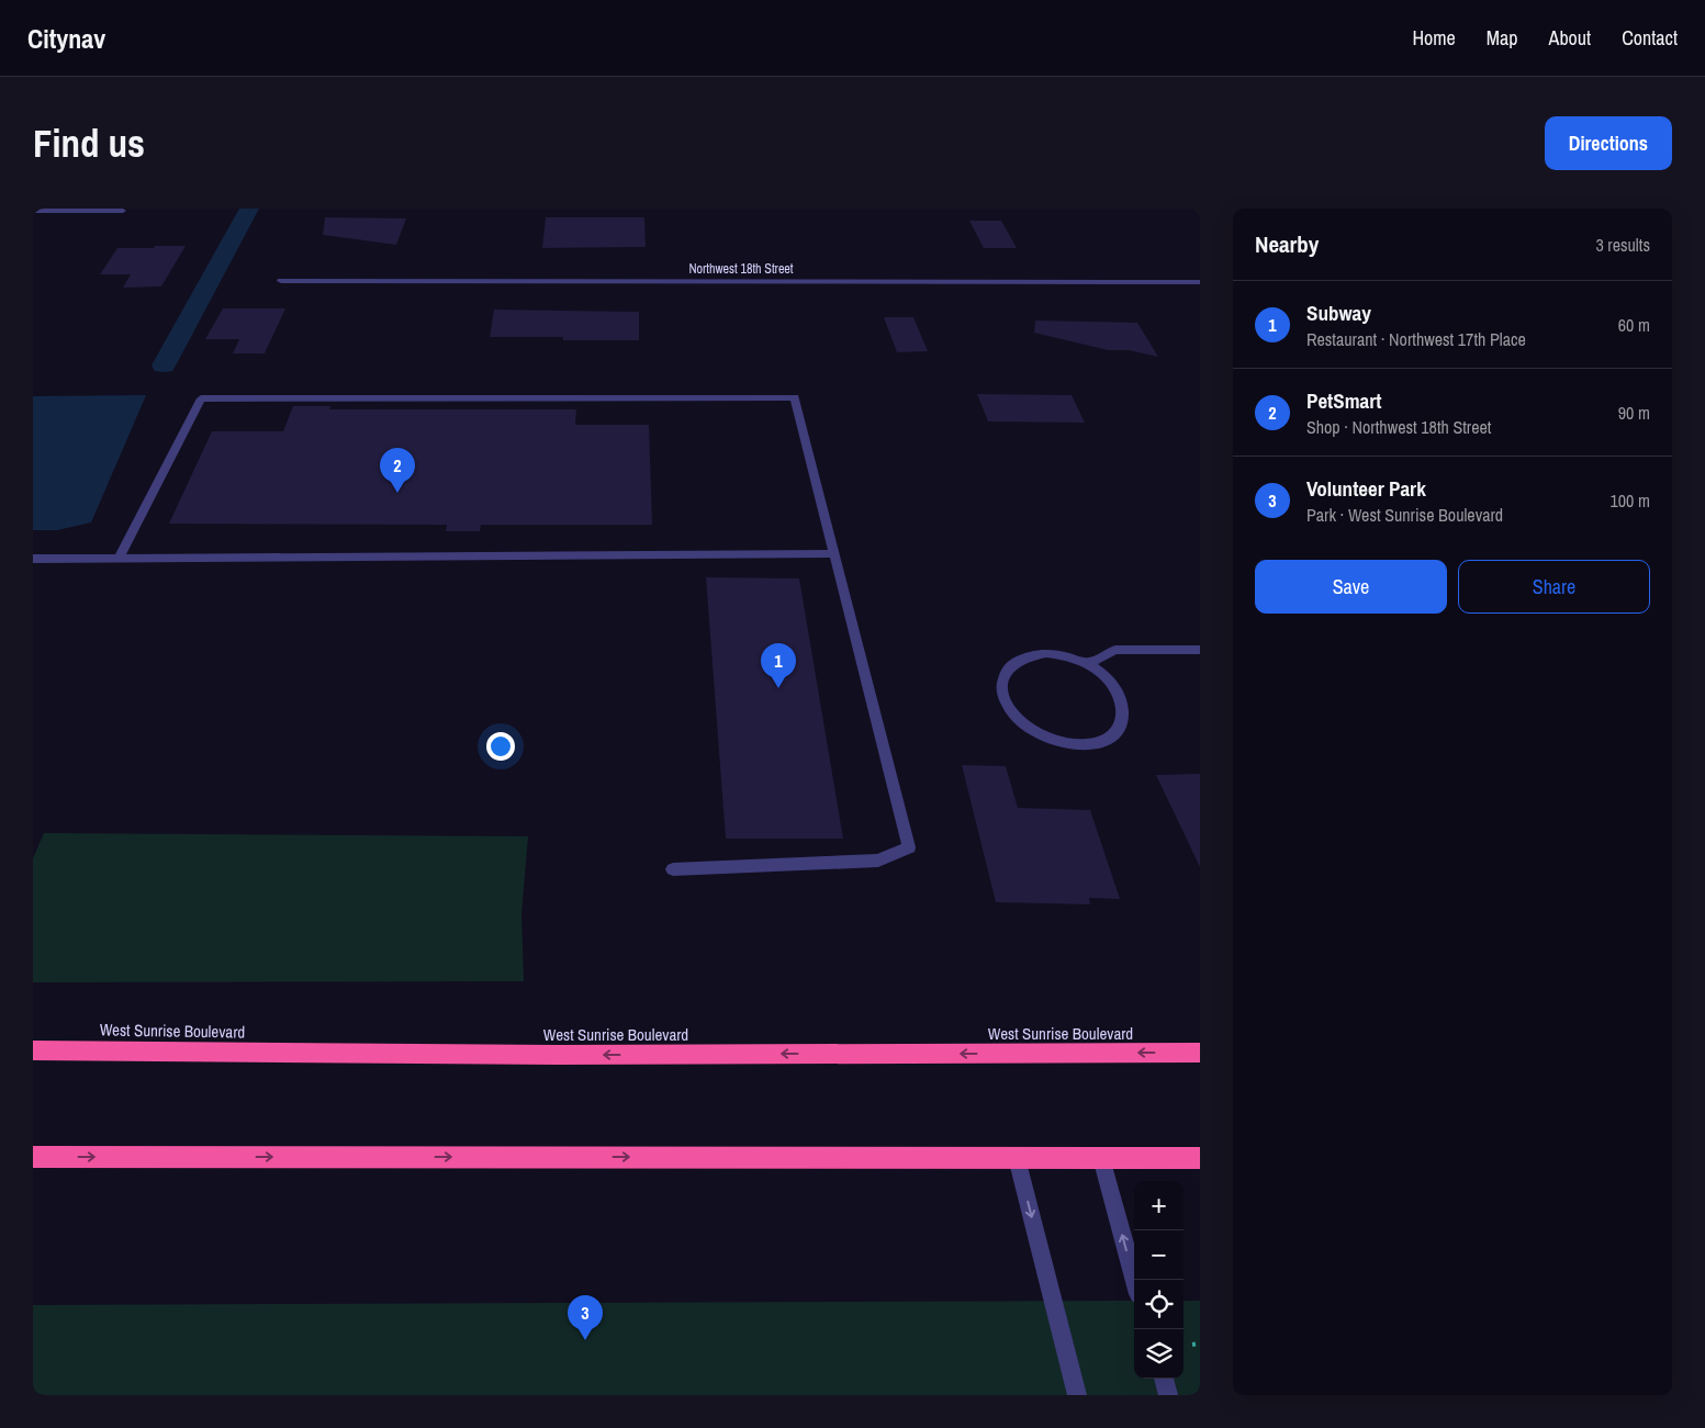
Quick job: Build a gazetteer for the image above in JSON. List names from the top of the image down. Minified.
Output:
{"streets":{"highway":["West Sunrise Boulevard"],"street":["Northwest 18th Street"]},"page":{"header":"Citynav","nav":["Home","Map","About","Contact"],"buttons":["Directions",["Save","Share"]],"title":"Find us","heading":["Nearby","3 results"],"list":[{"mark":"1","name":"Subway","note":"Restaurant · Northwest 17th Place","value":"60 m"},{"mark":"2","name":"PetSmart","note":"Shop · Northwest 18th Street","value":"90 m"},{"mark":"3","name":"Volunteer Park","note":"Park · West Sunrise Boulevard","value":"100 m"}],"pins":["2","1","3"],"map_buttons":["+","−"]}}
